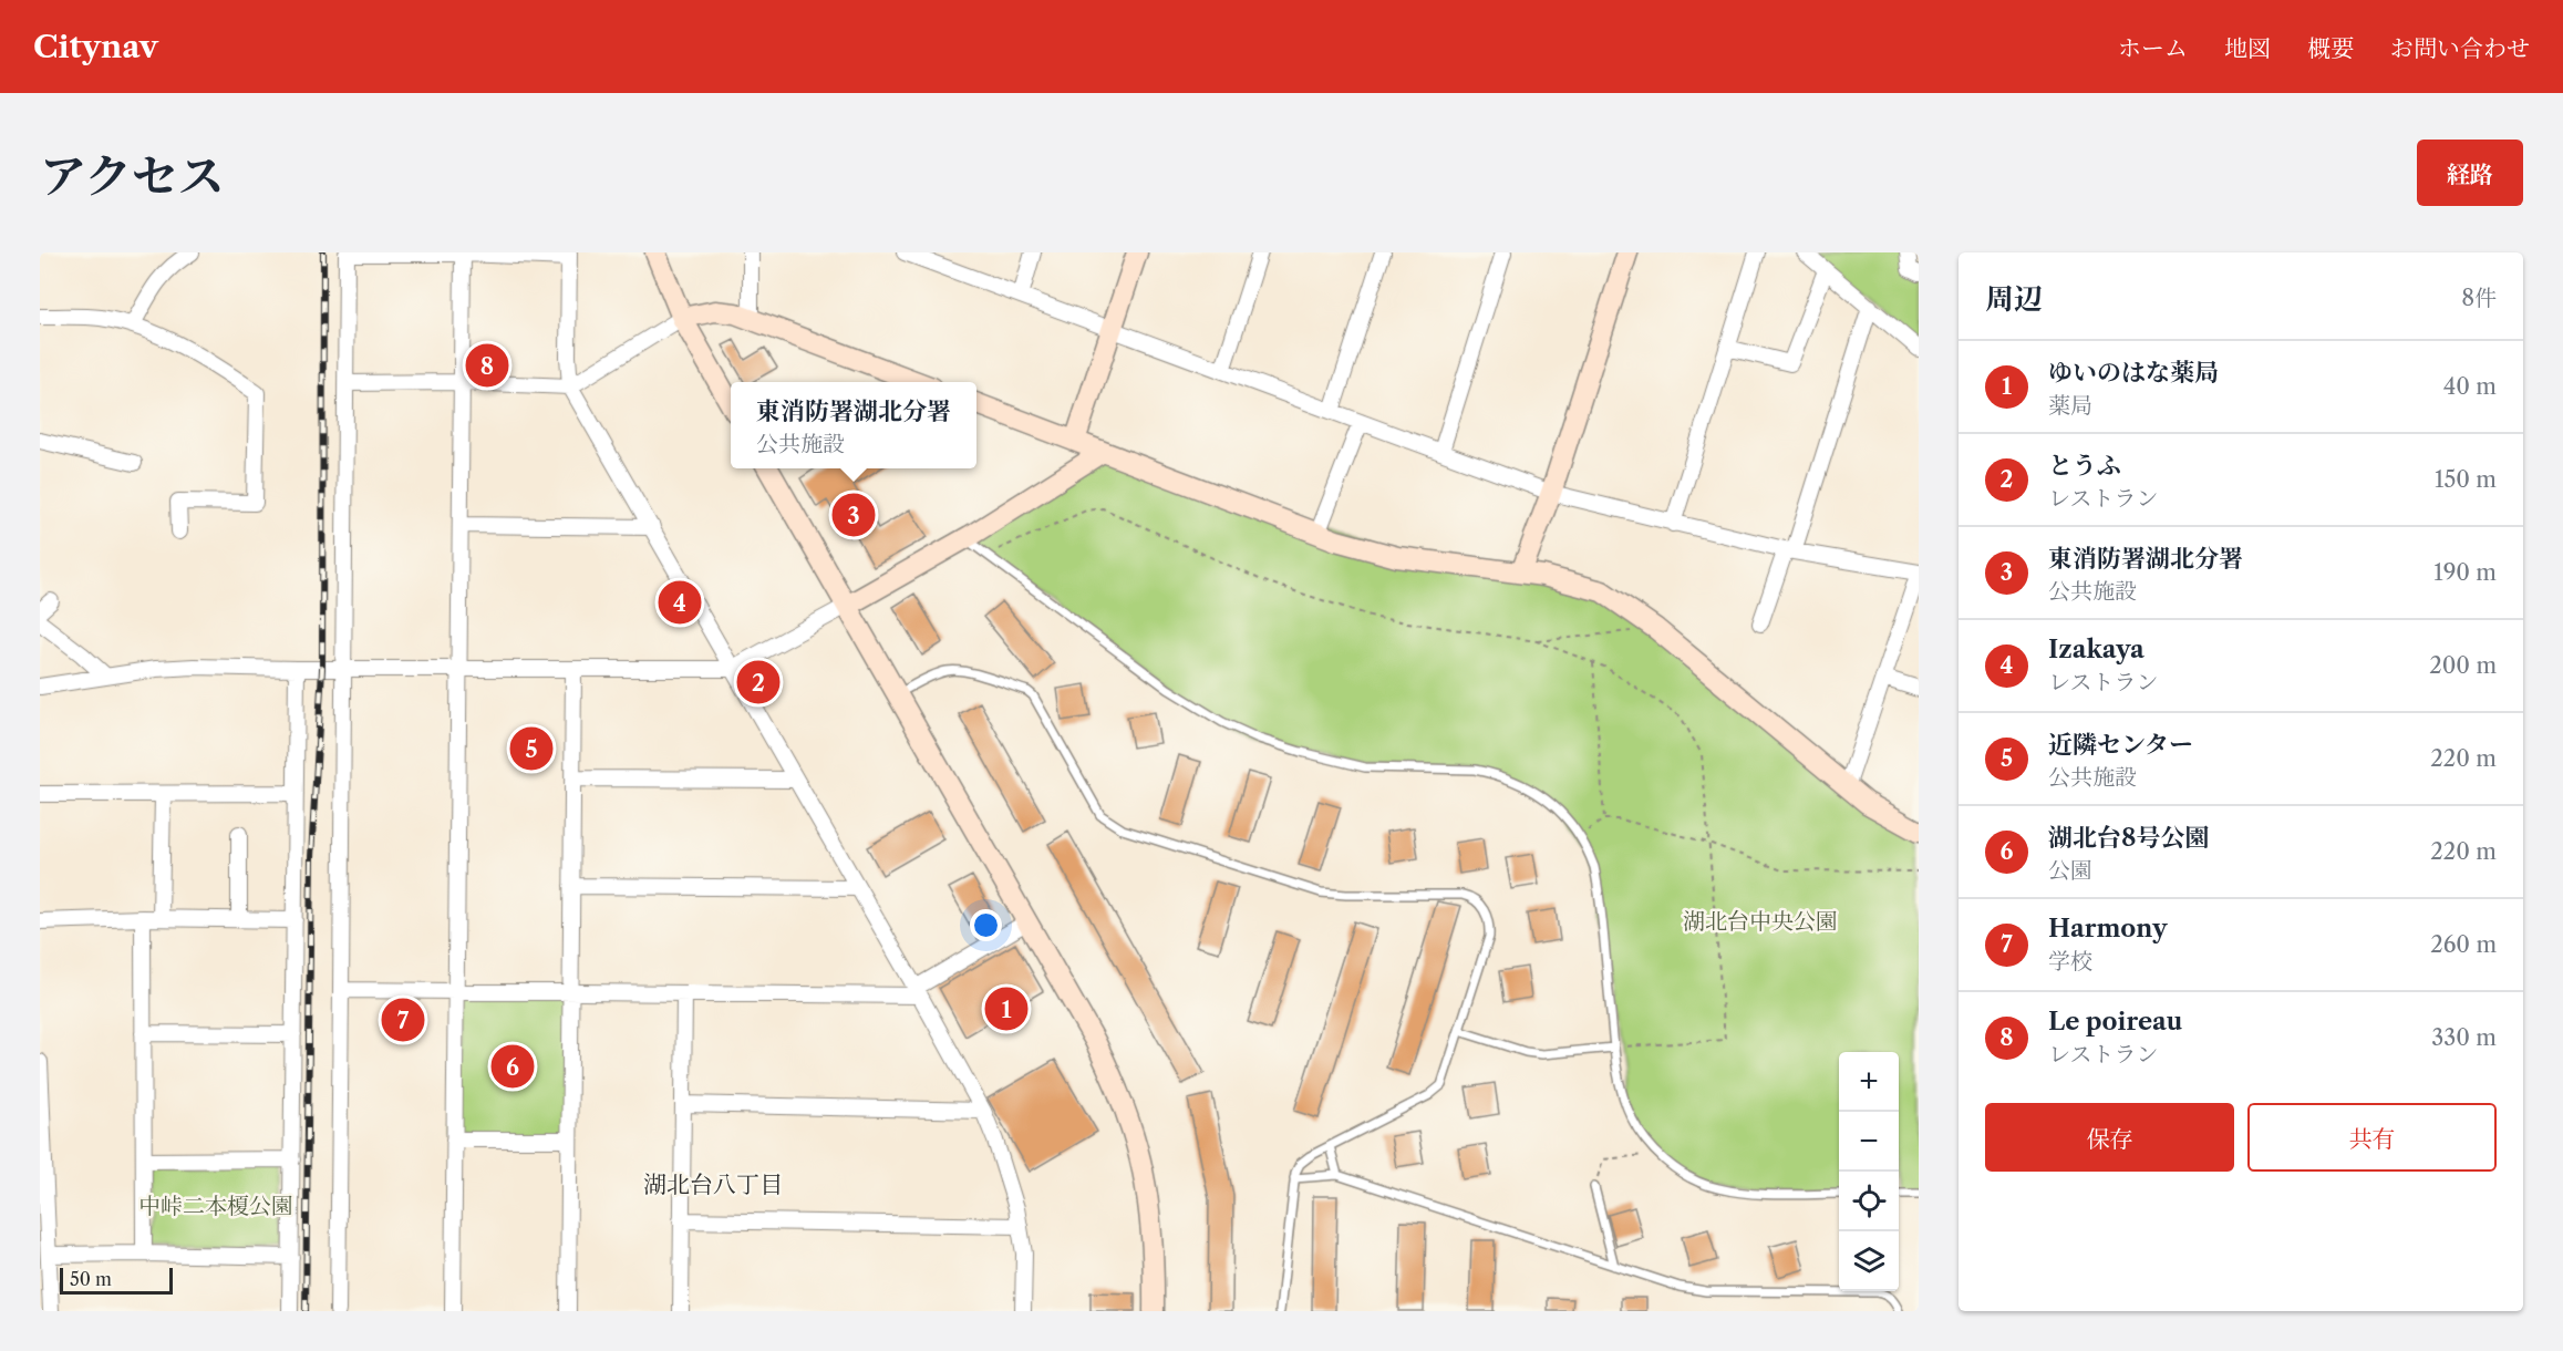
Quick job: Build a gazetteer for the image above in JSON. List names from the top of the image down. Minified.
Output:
{"districts":["湖北台八丁目"],"parks":["湖北台中央公園","中峠二本榎公園"],"scale_bar":"50 m","page":{"header":"Citynav","nav":["ホーム","地図","概要","お問い合わせ"],"title":"アクセス","buttons":["経路",["保存","共有"]],"heading":["周辺","8件"],"list":[{"mark":"1","name":"ゆいのはな薬局","note":"薬局","value":"40 m"},{"mark":"2","name":"とうふ","note":"レストラン","value":"150 m"},{"mark":"3","name":"東消防署湖北分署","note":"公共施設","value":"190 m"},{"mark":"4","name":"Izakaya","note":"レストラン","value":"200 m"},{"mark":"5","name":"近隣センター","note":"公共施設","value":"220 m"},{"mark":"6","name":"湖北台8号公園","note":"公園","value":"220 m"},{"mark":"7","name":"Harmony","note":"学校","value":"260 m"},{"mark":"8","name":"Le poireau","note":"レストラン","value":"330 m"}],"pins":["8","3","4","2","5","1","7","6"],"popup":["東消防署湖北分署","公共施設"],"map_buttons":["+","−"],"scale":"50 m"}}
